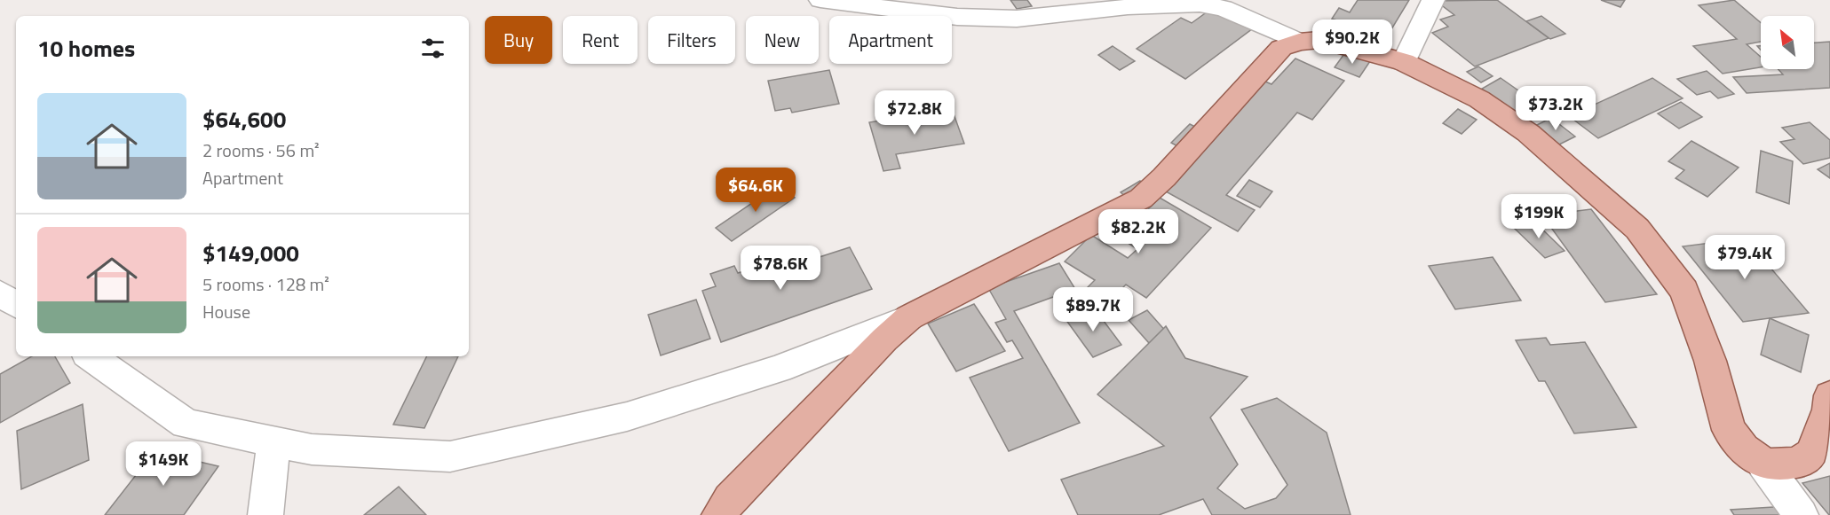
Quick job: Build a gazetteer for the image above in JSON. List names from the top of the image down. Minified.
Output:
{"north":"top left","page":{"chip":["Buy","Rent","Filters","New","Apartment"],"heading":"10 homes","price":["$90.2K","$73.2K","$72.8K","$64.6K","$199K","$82.2K","$79.4K","$78.6K","$89.7K","$149K"],"list":[{"name":"$64,600","note":"2 rooms · 56 m² · Apartment"},{"name":"$149,000","note":"5 rooms · 128 m² · House"}]}}
